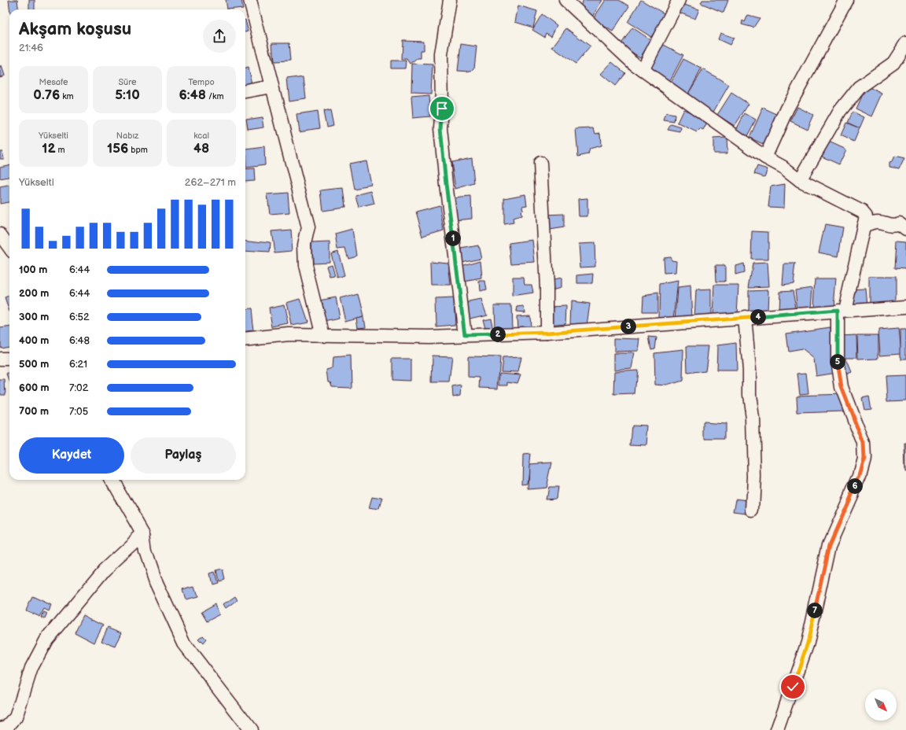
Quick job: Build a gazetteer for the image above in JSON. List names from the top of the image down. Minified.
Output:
{"north":"bottom right","page":{"heading":["Akşam koşusu","21:46"],"stats":[["Mesafe","0.76 km"],["Süre","5:10"],["Tempo","6:48 /km"],["Yükselti","12 m"],["Nabız","156 bpm"],["kcal","48"]],"chart":["Yükselti","262–271 m"],"pins":["1","4","3","2","5","6","7"],"list":[{"name":"100 m","note":"6:44"},{"name":"200 m","note":"6:44"},{"name":"300 m","note":"6:52"},{"name":"400 m","note":"6:48"},{"name":"500 m","note":"6:21"},{"name":"600 m","note":"7:02"},{"name":"700 m","note":"7:05"}],"buttons":["Kaydet","Paylaş"]}}
